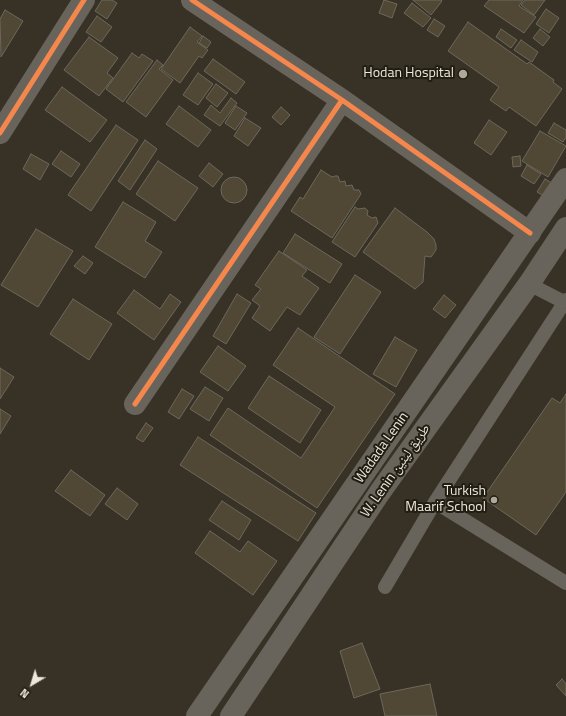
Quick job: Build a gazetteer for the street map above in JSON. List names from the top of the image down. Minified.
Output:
{"streets":{"main road":["Wadada Lenin","W. Lenin طريق لينين"]},"places":["Hodan Hospital","Turkish Maarif School"],"north":"bottom left"}
